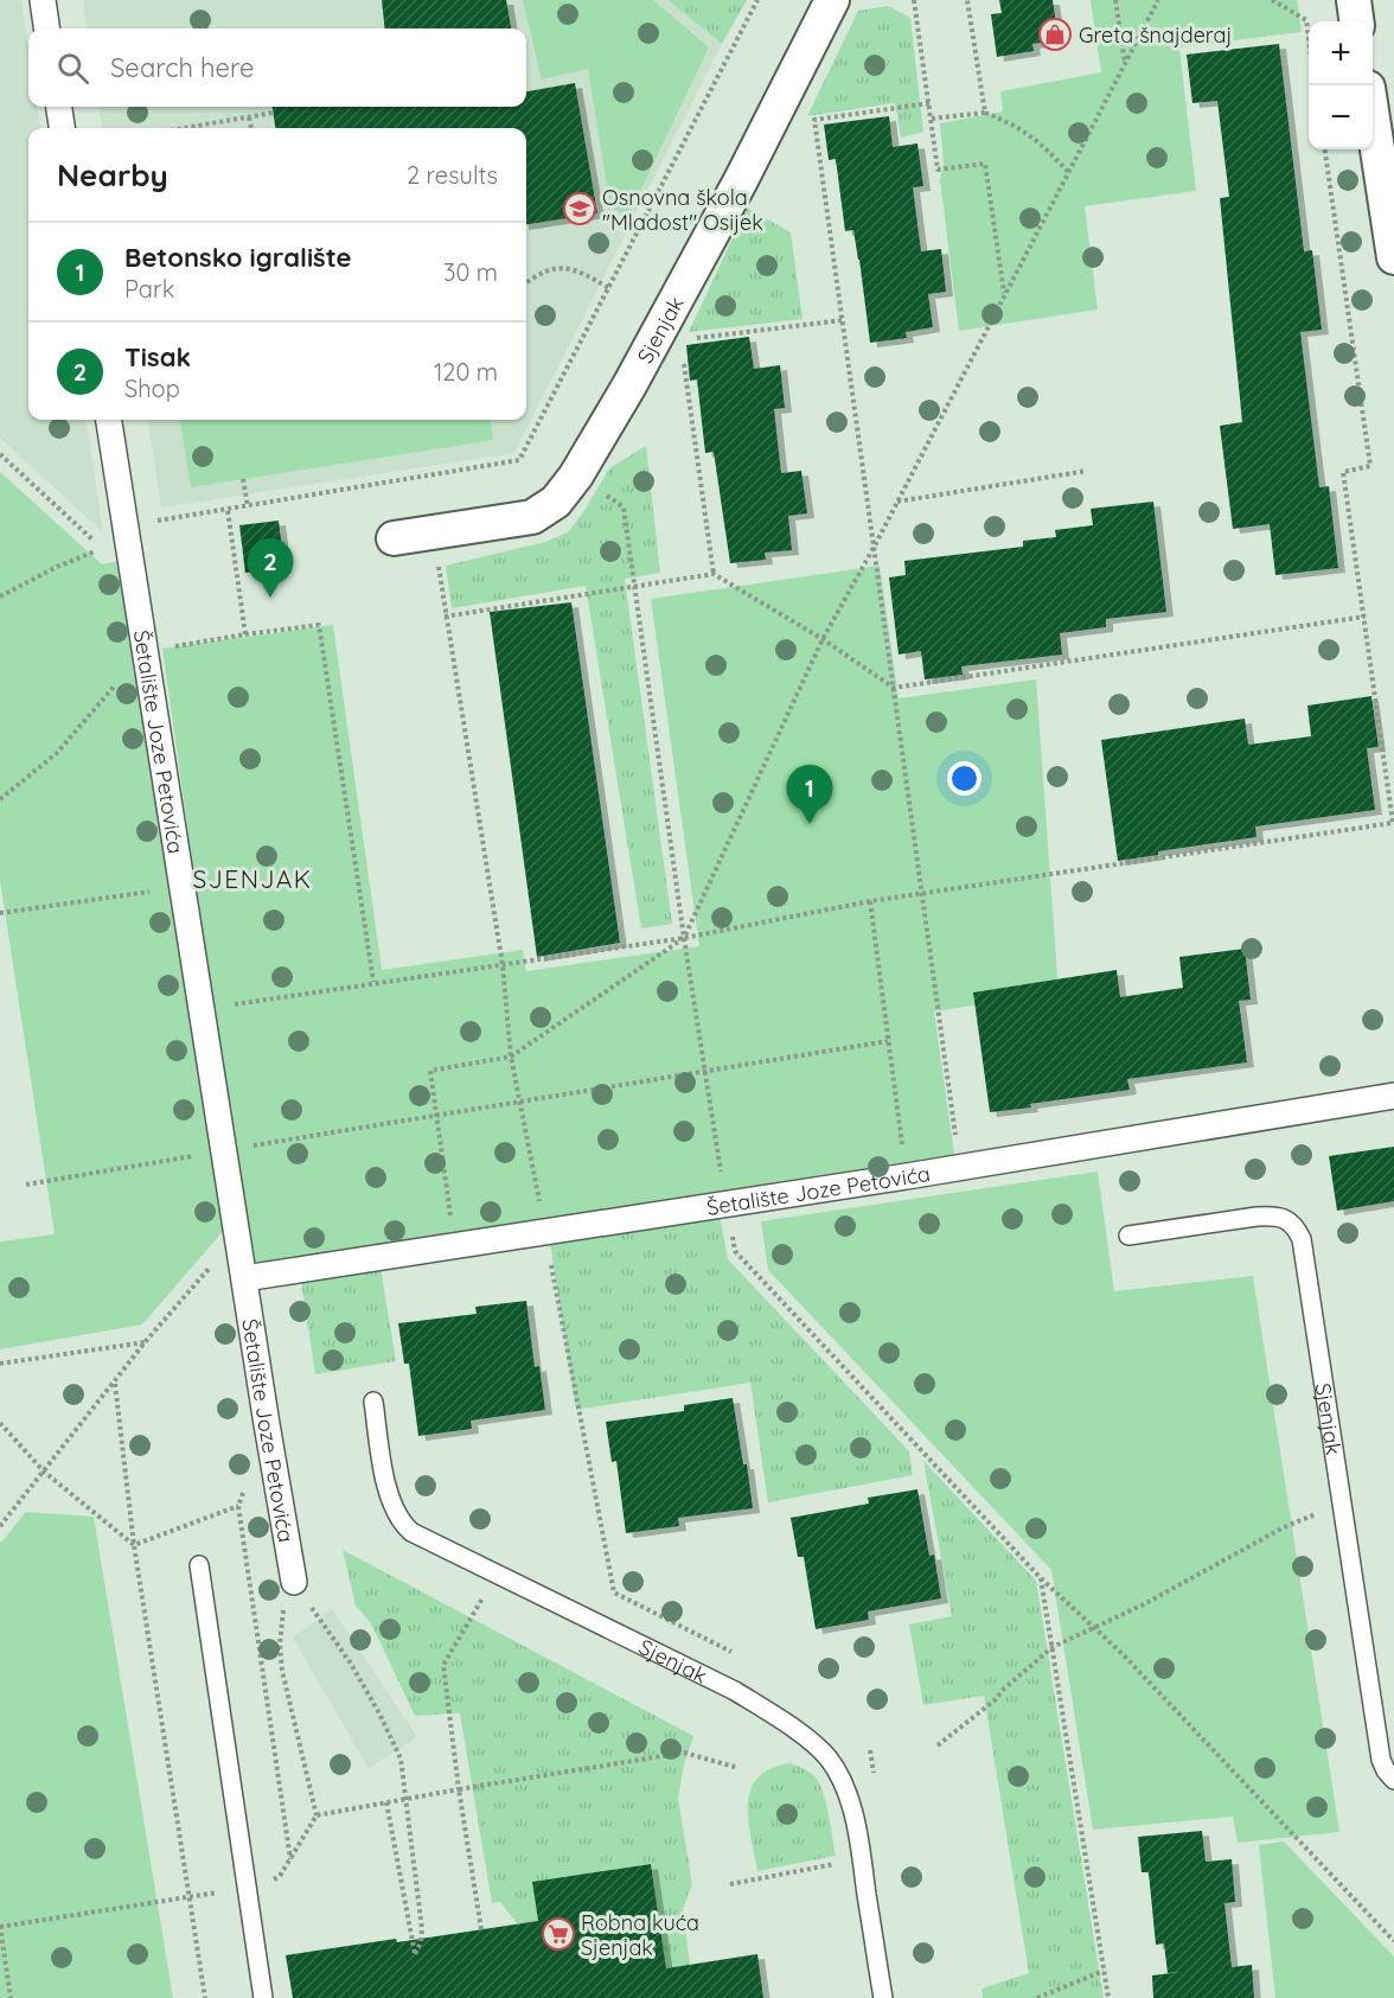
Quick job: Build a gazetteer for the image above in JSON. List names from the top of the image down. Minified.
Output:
{"streets":{"street":["Sjenjak","Šetalište Joze Petovića"]},"districts":["SJENJAK"],"places":{"shop":["Greta šnajderaj"],"school or university":["Osnovna škola ''Mladost'' Osijek"],"supermarket":["Robna kuća Sjenjak"]},"page":{"map_buttons":["+","−"],"search":"Search here","heading":["Nearby","2 results"],"list":[{"mark":"1","name":"Betonsko igralište","note":"Park","value":"30 m"},{"mark":"2","name":"Tisak","note":"Shop","value":"120 m"}],"pins":["2","1"]}}
